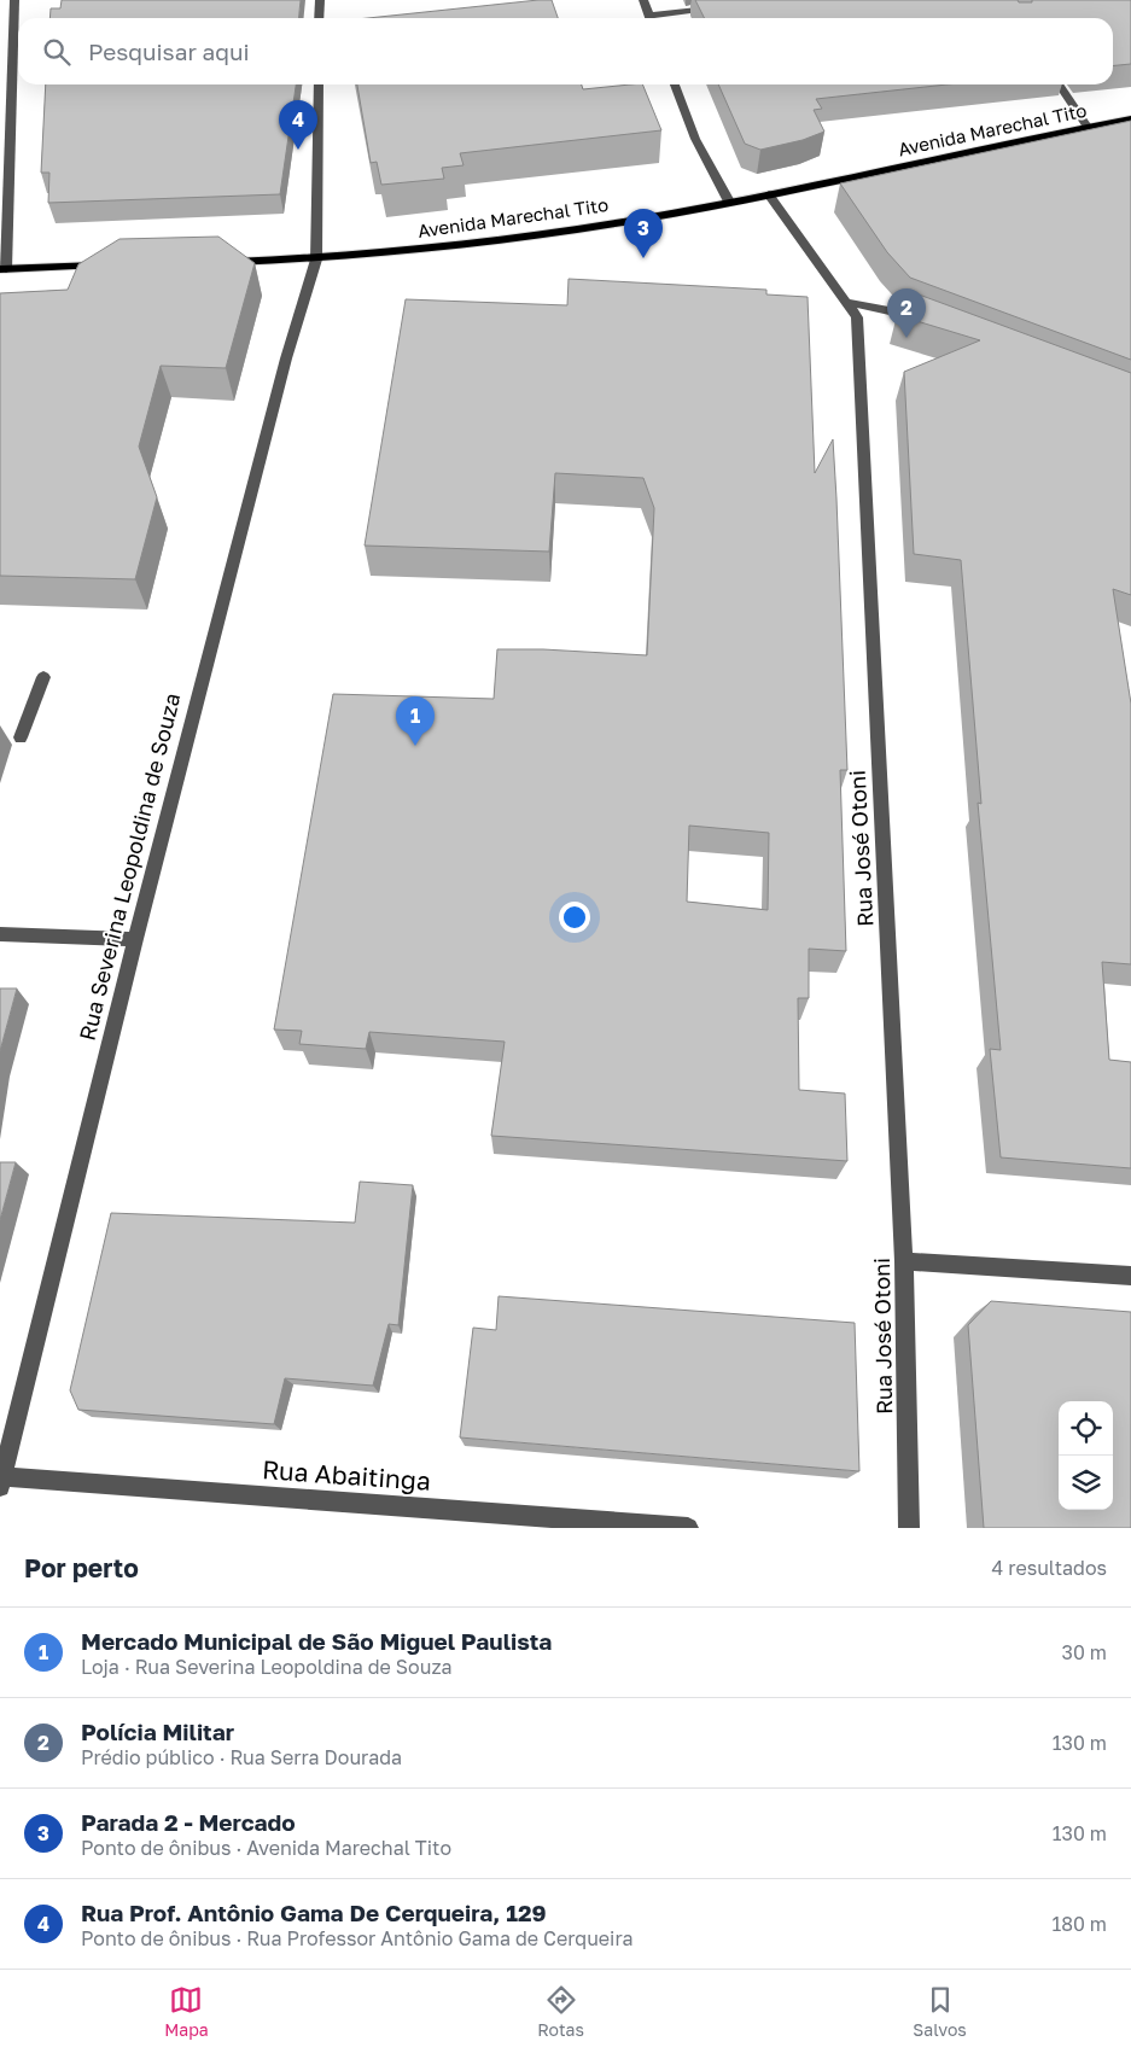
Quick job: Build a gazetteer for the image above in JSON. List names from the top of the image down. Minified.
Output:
{"streets":{"main road":["Avenida Marechal Tito"],"street":["Rua José Otoni","Rua Severina Leopoldina de Souza","Rua Abaitinga"]},"crossings":[["Avenida Marechal Tito","Rua José Otoni"],["Avenida Marechal Tito","Rua Severina Leopoldina de Souza"],["Rua Severina Leopoldina de Souza","Rua Abaitinga"]],"page":{"search":"Pesquisar aqui","pins":["4","3","2","1"],"heading":["Por perto","4 resultados"],"list":[{"mark":"1","name":"Mercado Municipal de São Miguel Paulista","note":"Loja · Rua Severina Leopoldina de Souza","value":"30 m"},{"mark":"2","name":"Polícia Militar","note":"Prédio público · Rua Serra Dourada","value":"130 m"},{"mark":"3","name":"Parada 2 - Mercado","note":"Ponto de ônibus · Avenida Marechal Tito","value":"130 m"},{"mark":"4","name":"Rua Prof. Antônio Gama De Cerqueira, 129","note":"Ponto de ônibus · Rua Professor Antônio Gama de Cerqueira","value":"180 m"}],"nav":["Mapa","Rotas","Salvos"]}}
